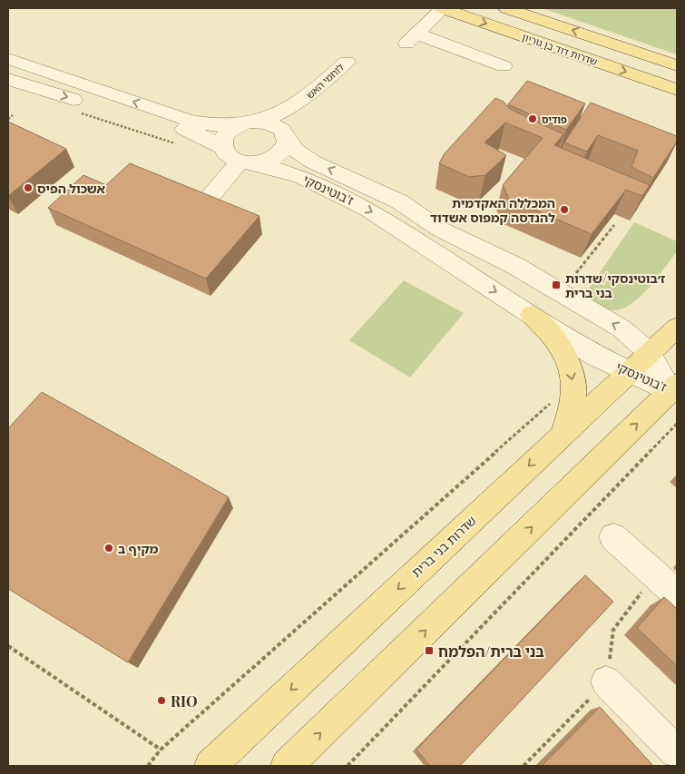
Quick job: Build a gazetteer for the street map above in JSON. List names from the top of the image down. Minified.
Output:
{"streets":{"main road":["שדרות דוד בן גוריון","שדרות בני ברית"],"street":["לוחמי האש","ז'בוטינסקי"]},"crossings":[["לוחמי האש","ז'בוטינסקי"],["ז'בוטינסקי","שדרות בני ברית"]],"places":{"other":["פודיס","אשכול הפיס","המכללה האקדמית להנדסה קמפוס אשדוד","מקיף ב","RIO"],"transit":["ז׳בוטינסקי/שדרות בני ברית","בני ברית/הפלמח"]}}
